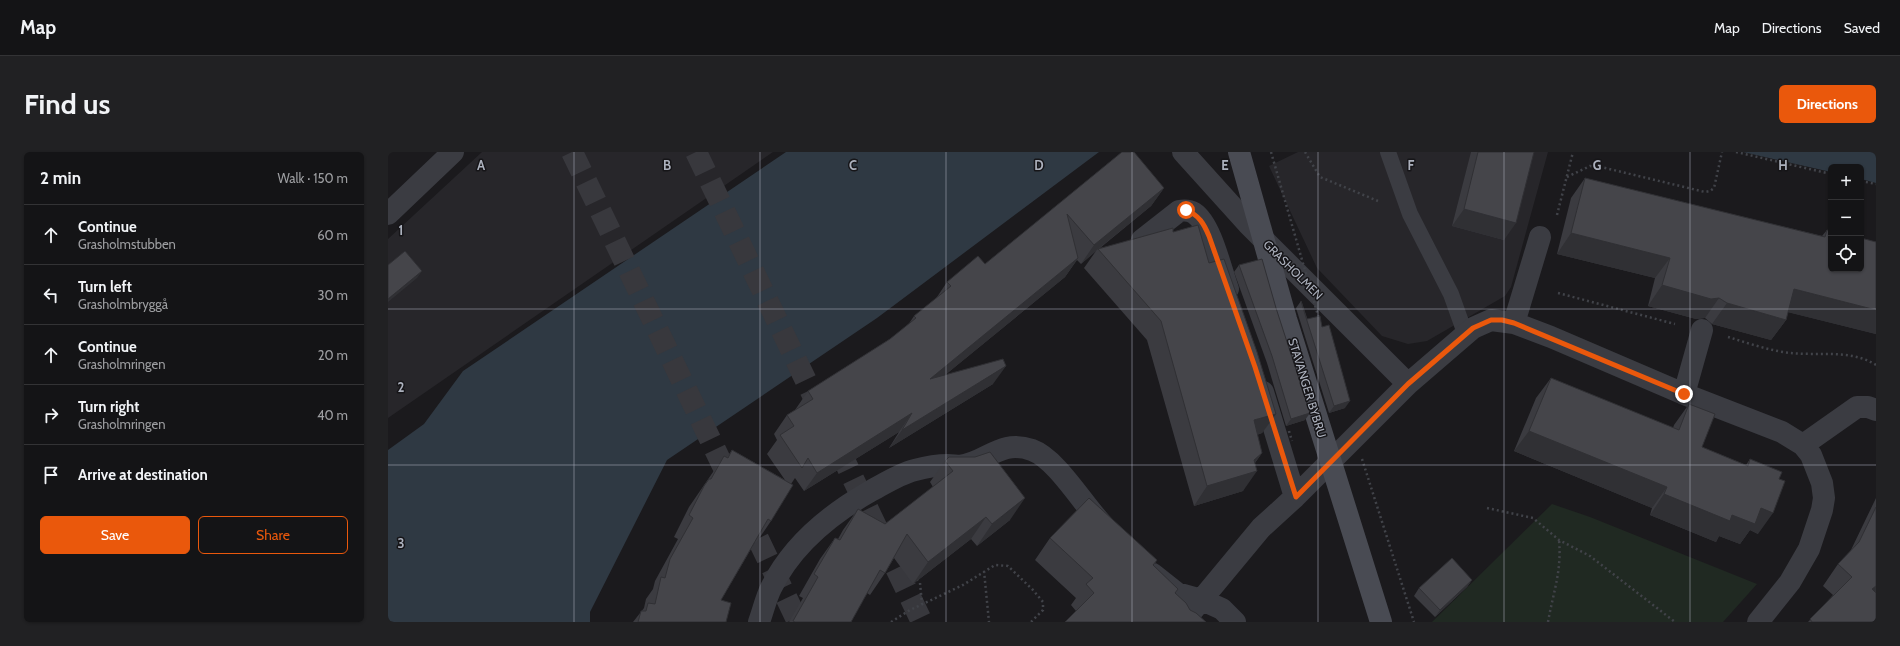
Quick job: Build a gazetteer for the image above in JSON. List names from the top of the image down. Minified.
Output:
{"streets":{"main road":["STAVANGER BYBRU"],"street":["GRASHOLMEN"]},"page":{"header":"Map","nav":["Map","Directions","Saved"],"buttons":["Directions",["Save","Share"]],"title":"Find us","heading":["2 min","Walk · 150 m"],"map_buttons":["+","−"],"list":[["Continue","Grasholmstubben","60 m"],["Turn left","Grasholmbryggå","30 m"],["Continue","Grasholmringen","20 m"],["Turn right","Grasholmringen","40 m"],"Arrive at destination"]},"grid":{"columns":["A","B","C","D","E","F","G","H"],"rows":["1","2","3"]}}
